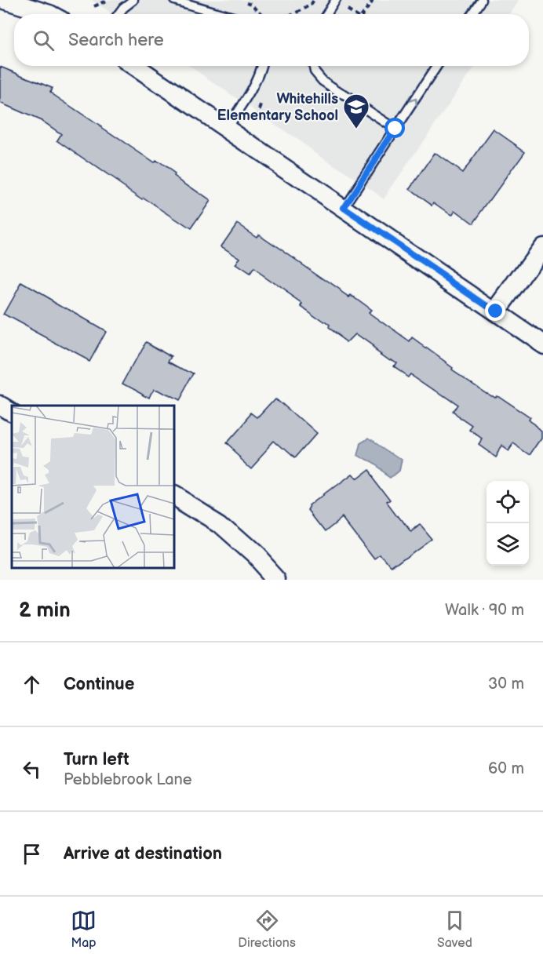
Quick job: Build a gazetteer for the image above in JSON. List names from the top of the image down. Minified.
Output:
{"places":{"school or university":["Whitehills Elementary School"]},"page":{"search":"Search here","heading":["2 min","Walk · 90 m"],"list":[["Continue","30 m"],["Turn left","Pebblebrook Lane","60 m"],"Arrive at destination"],"nav":["Map","Directions","Saved"]}}
